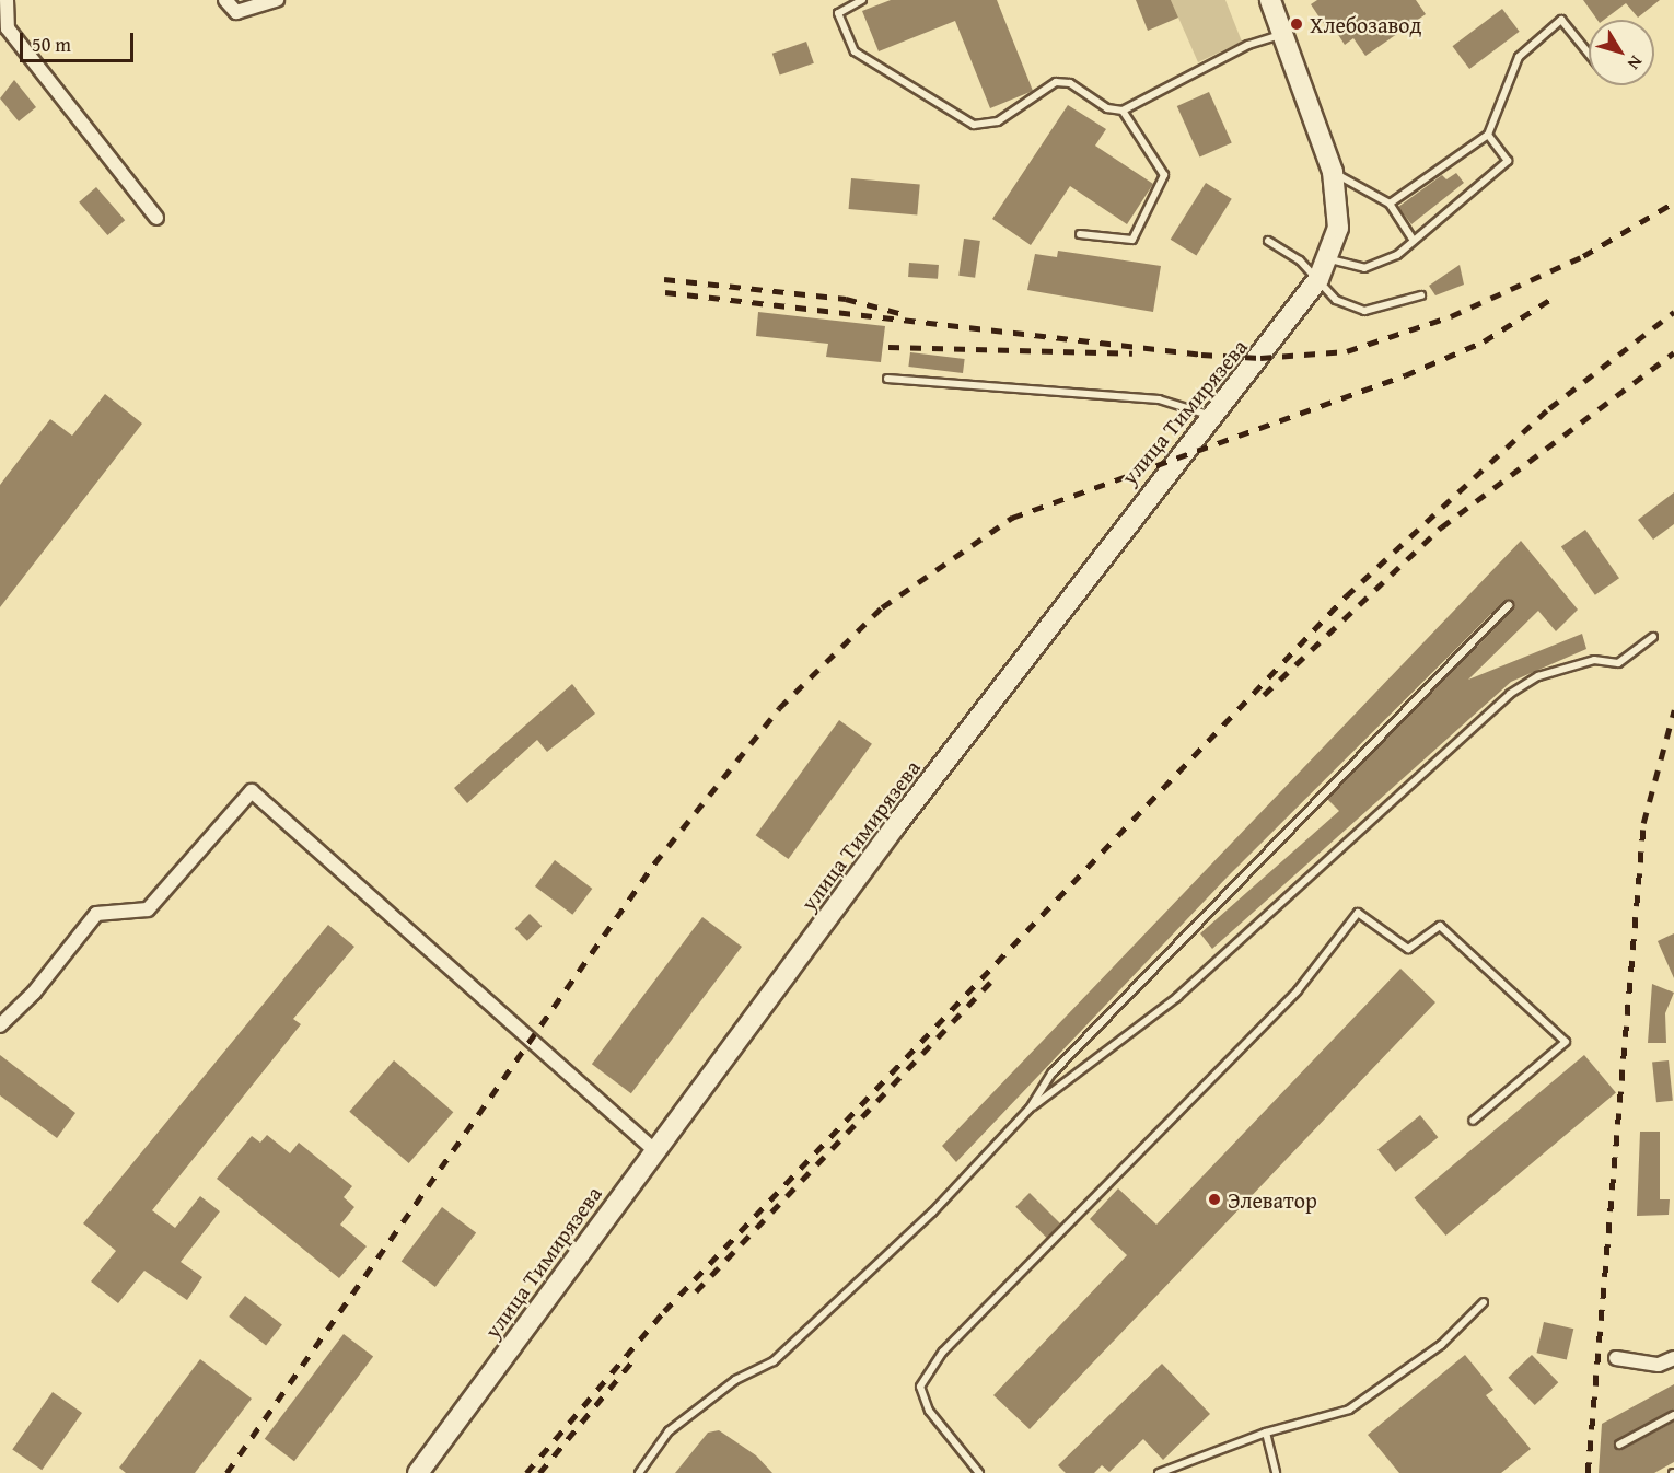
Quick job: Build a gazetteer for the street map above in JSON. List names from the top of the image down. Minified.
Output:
{"streets":{"main road":["улица Тимирязева"]},"places":["Хлебозавод","Элеватор"],"scale_bar":"50 m","north":"bottom right"}
